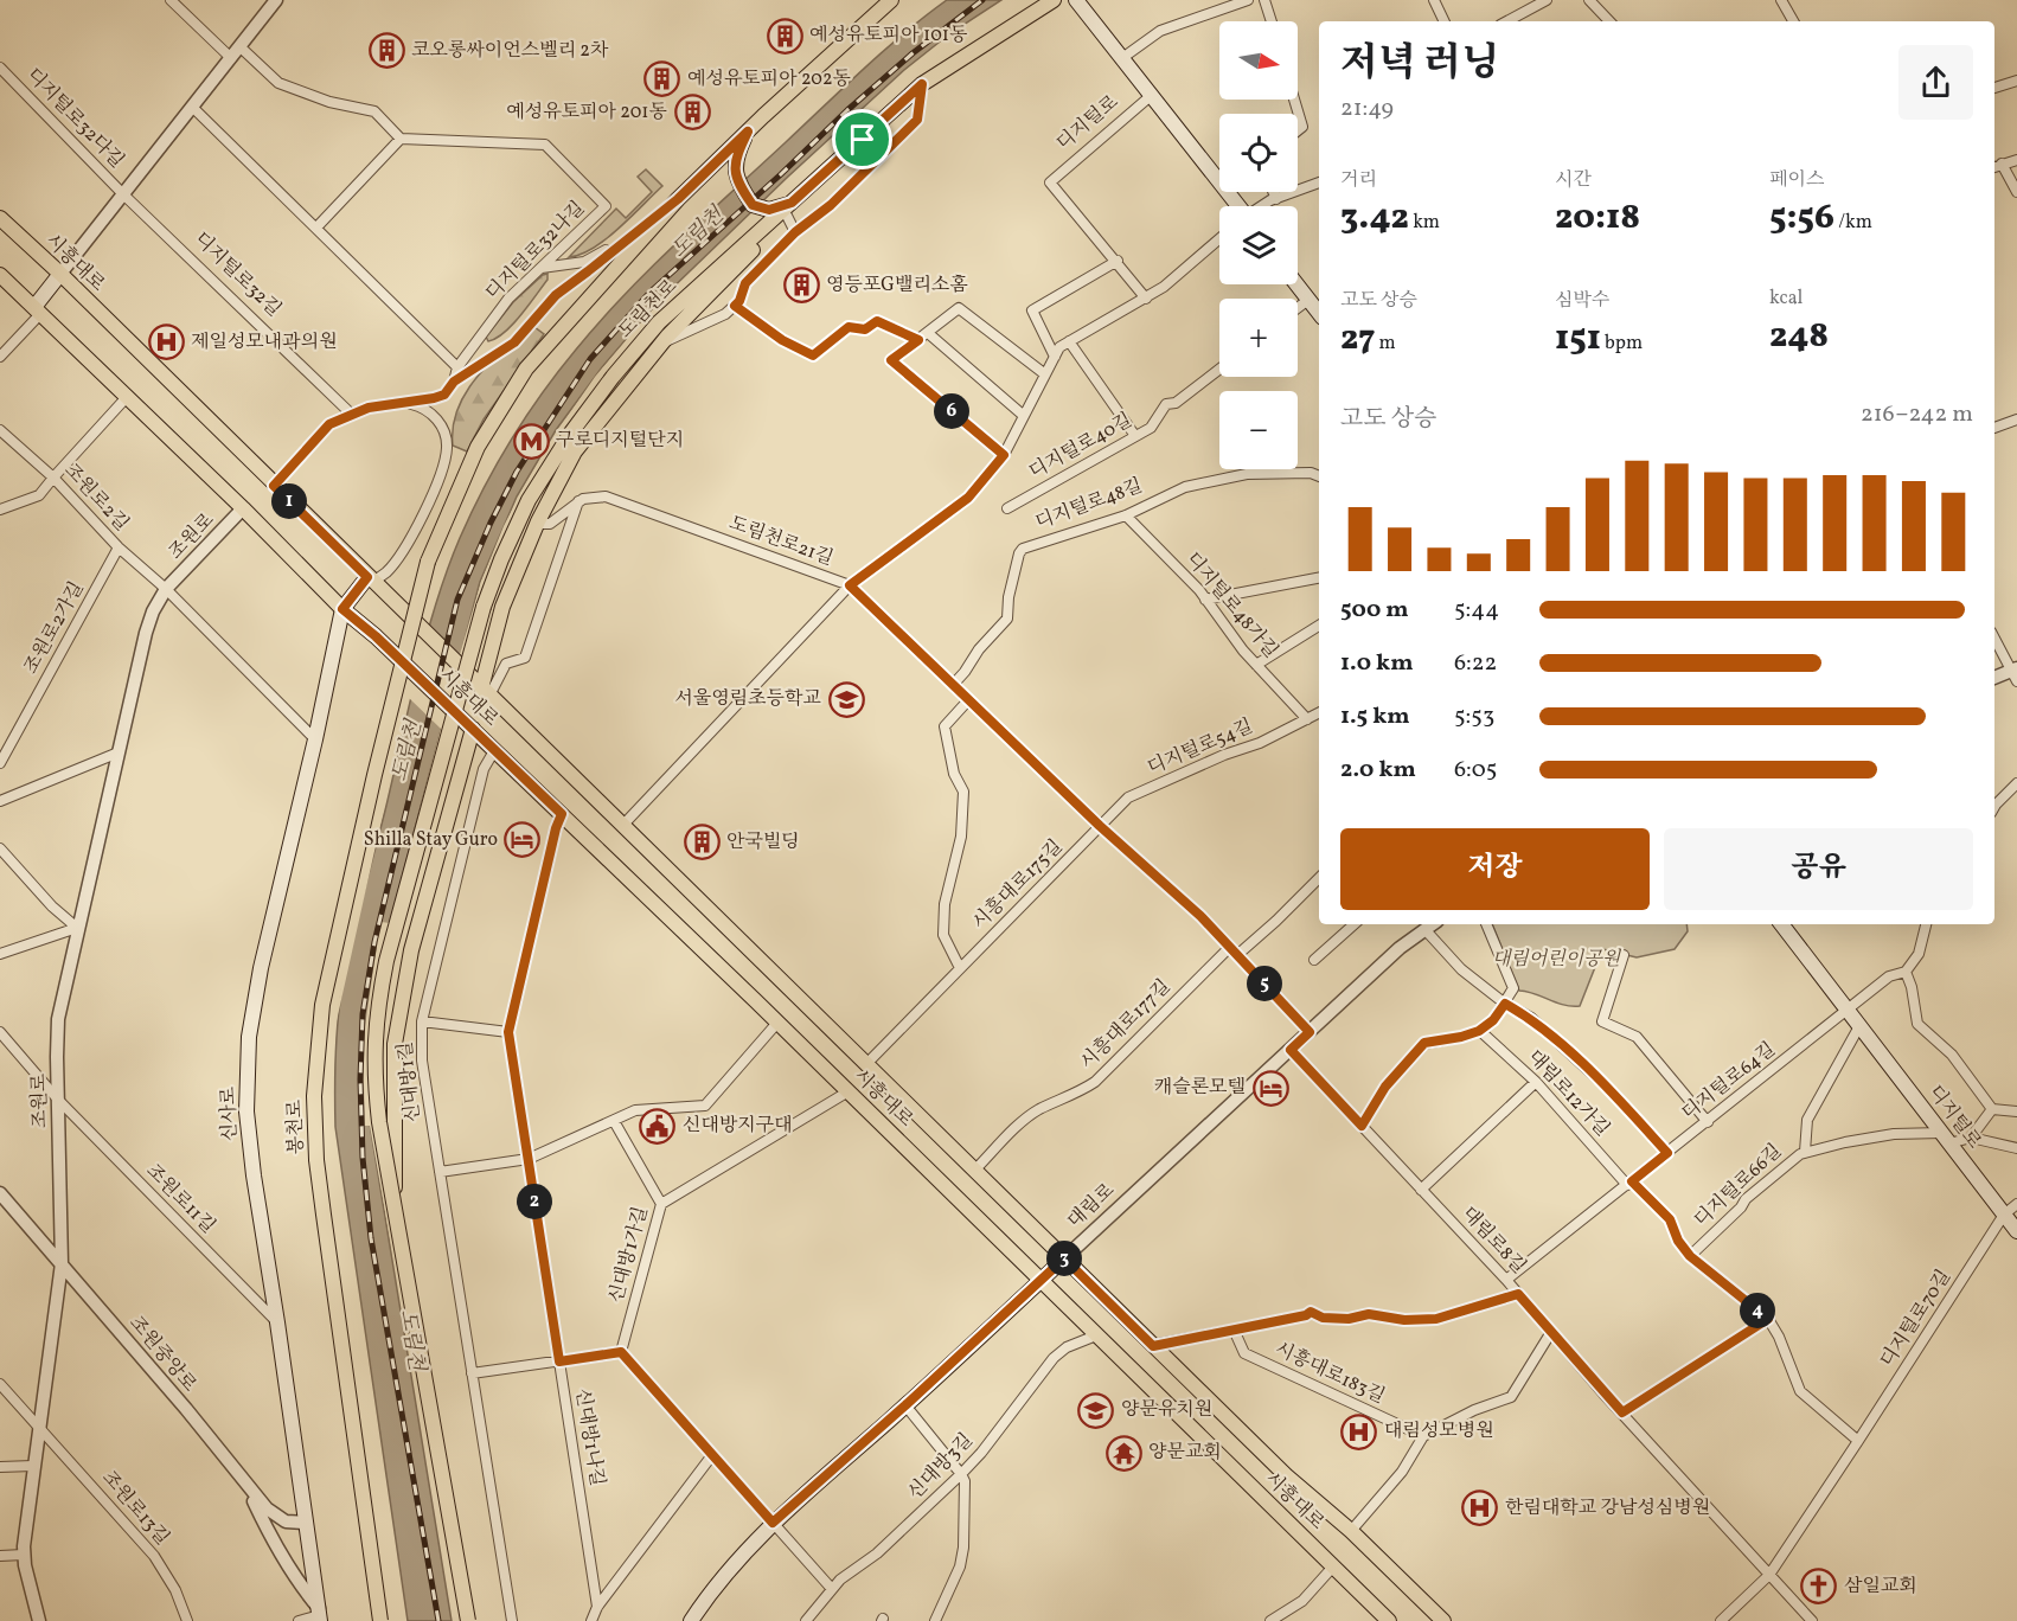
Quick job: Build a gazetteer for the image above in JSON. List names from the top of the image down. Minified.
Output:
{"streets":{"main road":["디지털로","시흥대로","도림천로","신사로","봉천로","대림로"],"street":["디지털로32다길","디지털로32나길","디지털로32길","디지털로40길","조원로2길","디지털로48길","조원로","도림천로21길","디지털로48가길","조원로2가길","디지털로54길","시흥대로175길","시흥대로177길","신대방1길","디지털로64길","대림로12가길","디지털로66길","조원로11길","대림로8길","신대방1가길","디지털로70길","조원중앙로","시흥대로183길","신대방1나길","신대방3길","조원로13길"]},"crossings":[["디지털로32다길","디지털로32길"],["디지털로","디지털로64길"],["디지털로","디지털로66길"],["디지털로","디지털로70길"],["시흥대로","조원로"],["시흥대로","도림천로21길"],["시흥대로","시흥대로175길"],["시흥대로","시흥대로177길"],["시흥대로","신대방1길"],["시흥대로","신사로"],["시흥대로","대림로"],["시흥대로","신대방1가길"],["시흥대로","신대방1나길"],["시흥대로","신대방3길"],["조원로2길","조원로"],["조원로2길","조원로2가길"],["디지털로48길","도림천로21길"],["디지털로48길","디지털로48가길"],["조원로","신사로"],["조원로","조원로11길"],["조원로","조원중앙로"],["조원로","조원로13길"],["도림천로21길","디지털로54길"],["도림천로21길","시흥대로175길"],["도림천로21길","시흥대로177길"],["도림천로21길","대림로"],["디지털로48가길","디지털로54길"],["디지털로54길","시흥대로175길"],["디지털로64길","대림로12가길"],["디지털로64길","대림로8길"],["신사로","조원로11길"],["신사로","조원중앙로"],["대림로","대림로8길"],["대림로8길","디지털로70길"]],"water":["도림천"],"parks":["대림어린이공원"],"places":{"building":["예성유토피아 101동","코오롱싸이언스벨리 2차","예성유토피아 202동","예성유토피아 201동","영등포G밸리소홈","안국빌딩"],"hospital":["제일성모내과의원","대림성모병원","한림대학교 강남성심병원"],"metro station":["구로디지털단지"],"school or university":["서울영림초등학교","양문유치원"],"hotel":["Shilla Stay Guro","캐슬론모텔"],"public building":["신대방지구대"],"temple":["양문교회"],"church":["삼일교회"]},"north":"right","page":{"map_buttons":["+","−"],"heading":["저녁 러닝","21:49"],"stats":[["거리","3.42 km"],["시간","20:18"],["페이스","5:56 /km"],["고도 상승","27 m"],["심박수","151 bpm"],["kcal","248"]],"chart":["고도 상승","216–242 m"],"pins":["6","1","5","2","3","4"],"list":[{"name":"500 m","note":"5:44"},{"name":"1.0 km","note":"6:22"},{"name":"1.5 km","note":"5:53"},{"name":"2.0 km","note":"6:05"}],"buttons":["저장","공유"]}}
